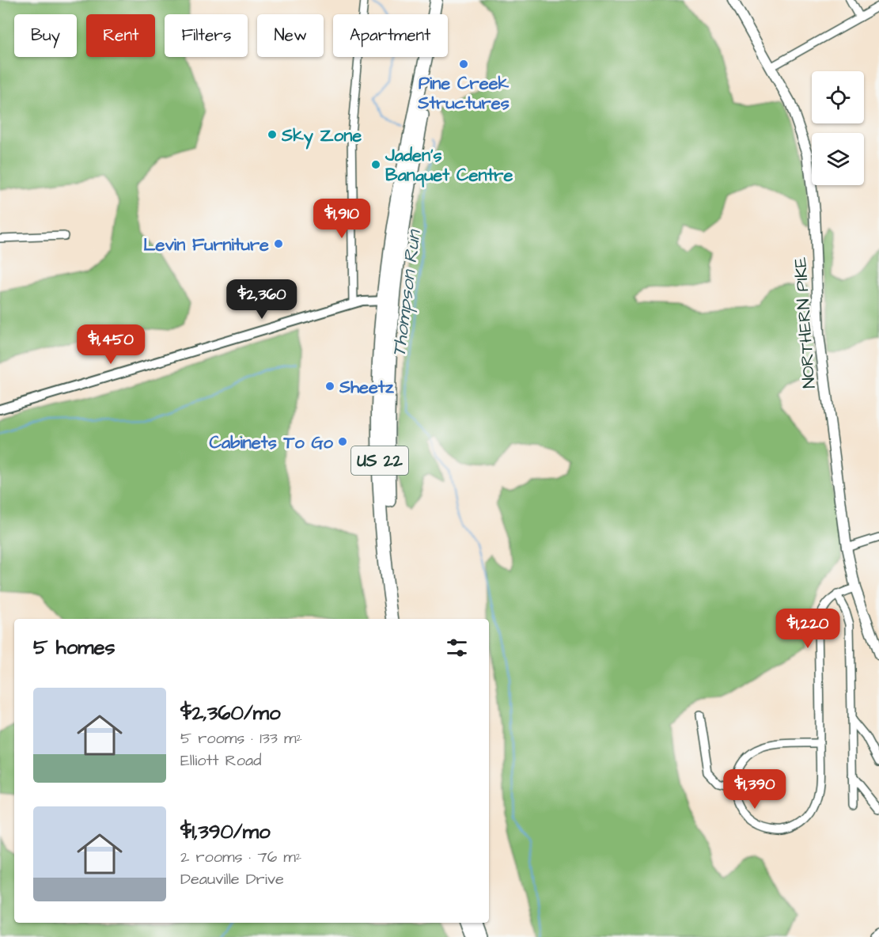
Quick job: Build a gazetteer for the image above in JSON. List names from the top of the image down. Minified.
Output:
{"streets":{"highway":["US 22"],"main road":["NORTHERN PIKE"]},"water":["Thompson Run"],"places":["Pine Creek Structures","Sky Zone","Jaden's Banquet Centre","Levin Furniture","Sheetz","Cabinets To Go"],"page":{"chip":["Buy","Rent","Filters","New","Apartment"],"price":["$1,910","$2,360","$1,450","$1,220","$1,390"],"heading":"5 homes","list":[{"name":"$2,360/mo","note":"5 rooms · 133 m² · Elliott Road"},{"name":"$1,390/mo","note":"2 rooms · 76 m² · Deauville Drive"}]}}
